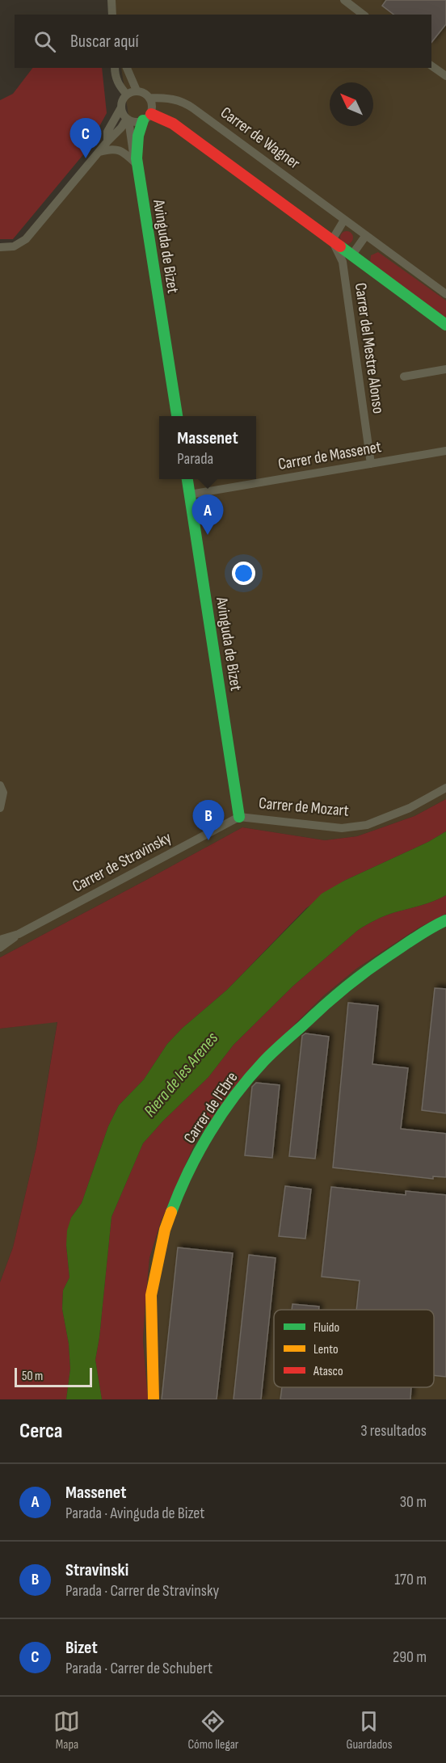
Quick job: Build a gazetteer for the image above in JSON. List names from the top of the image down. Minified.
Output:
{"streets":{"street":["Carrer de Wagner","Avinguda de Bizet","Carrer del Mestre Alonso","Carrer de Massenet","Carrer de Mozart","Carrer de Stravinsky","Carrer de l'Ebre"]},"crossings":[["Carrer de Wagner","Avinguda de Bizet"],["Avinguda de Bizet","Carrer de Massenet"],["Avinguda de Bizet","Carrer de Mozart"],["Avinguda de Bizet","Carrer de Stravinsky"],["Carrer del Mestre Alonso","Carrer de Massenet"],["Carrer de Mozart","Carrer de Stravinsky"]],"water":["Riera de les Arenes"],"legend":["Fluido","Lento","Atasco"],"scale_bar":"50 m","north":"top left","page":{"search":"Buscar aquí","pins":["C","A","B"],"popup":["Massenet","Parada"],"scale":"50 m","heading":["Cerca","3 resultados"],"list":[{"mark":"A","name":"Massenet","note":"Parada · Avinguda de Bizet","value":"30 m"},{"mark":"B","name":"Stravinski","note":"Parada · Carrer de Stravinsky","value":"170 m"},{"mark":"C","name":"Bizet","note":"Parada · Carrer de Schubert","value":"290 m"}],"nav":["Mapa","Cómo llegar","Guardados"]}}
